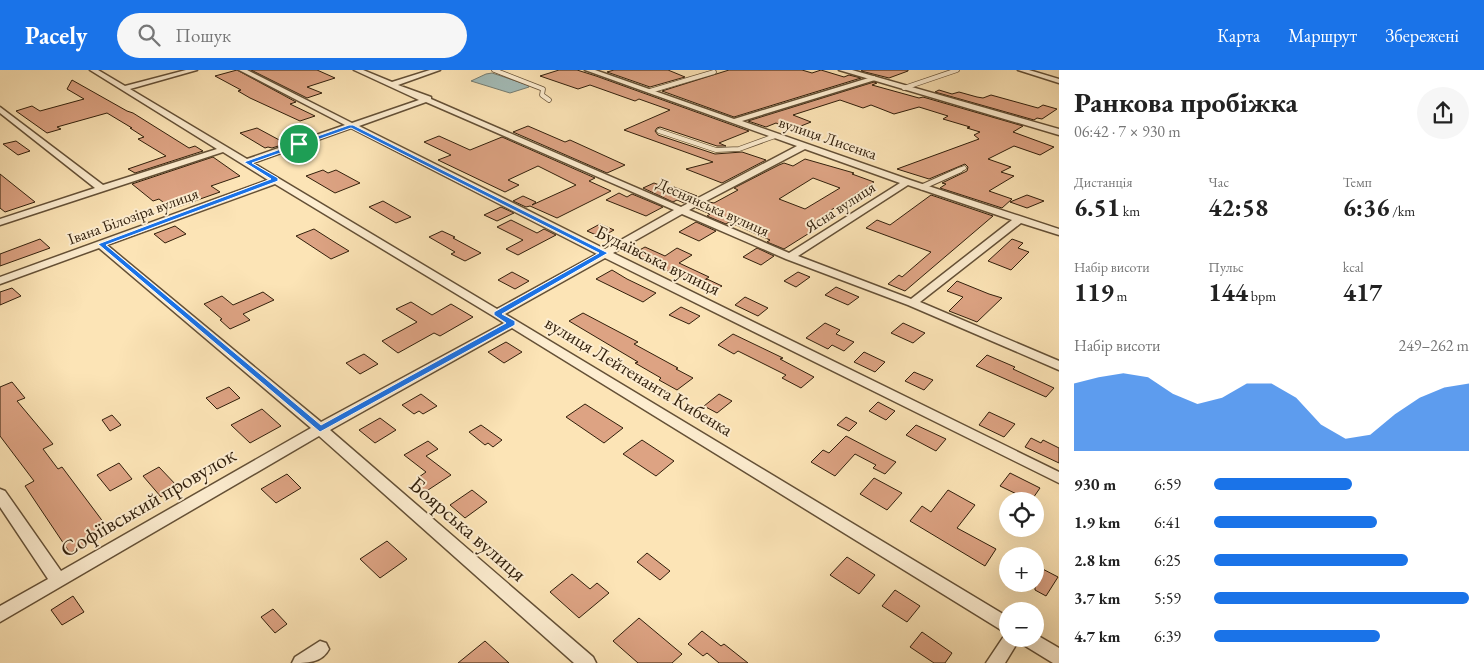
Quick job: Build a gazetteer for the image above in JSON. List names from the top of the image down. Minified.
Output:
{"streets":{"street":["вулиця Лисенка","Деснянська вулиця","Ясна вулиця","Івана Білозіра вулиця","Будаївська вулиця","вулиця Лейтенанта Кибенка","Софіївський провулок","Боярська вулиця"]},"crossings":[["вулиця Лисенка","Ясна вулиця"],["Деснянська вулиця","Ясна вулиця"],["Івана Білозіра вулиця","вулиця Лейтенанта Кибенка"],["Івана Білозіра вулиця","Боярська вулиця"],["вулиця Лейтенанта Кибенка","Софіївський провулок"],["Софіївський провулок","Боярська вулиця"]],"page":{"header":"Pacely","search":"Пошук","nav":["Карта","Маршрут","Збережені"],"heading":["Ранкова пробіжка","06:42 · 7 × 930 m"],"stats":[["Дистанція","6.51 km"],["Час","42:58"],["Темп","6:36 /km"],["Набір висоти","119 m"],["Пульс","144 bpm"],["kcal","417"]],"chart":["Набір висоти","249–262 m"],"list":[{"name":"930 m","note":"6:59"},{"name":"1.9 km","note":"6:41"},{"name":"2.8 km","note":"6:25"},{"name":"3.7 km","note":"5:59"},{"name":"4.7 km","note":"6:39"}],"map_buttons":["+","−"]}}
